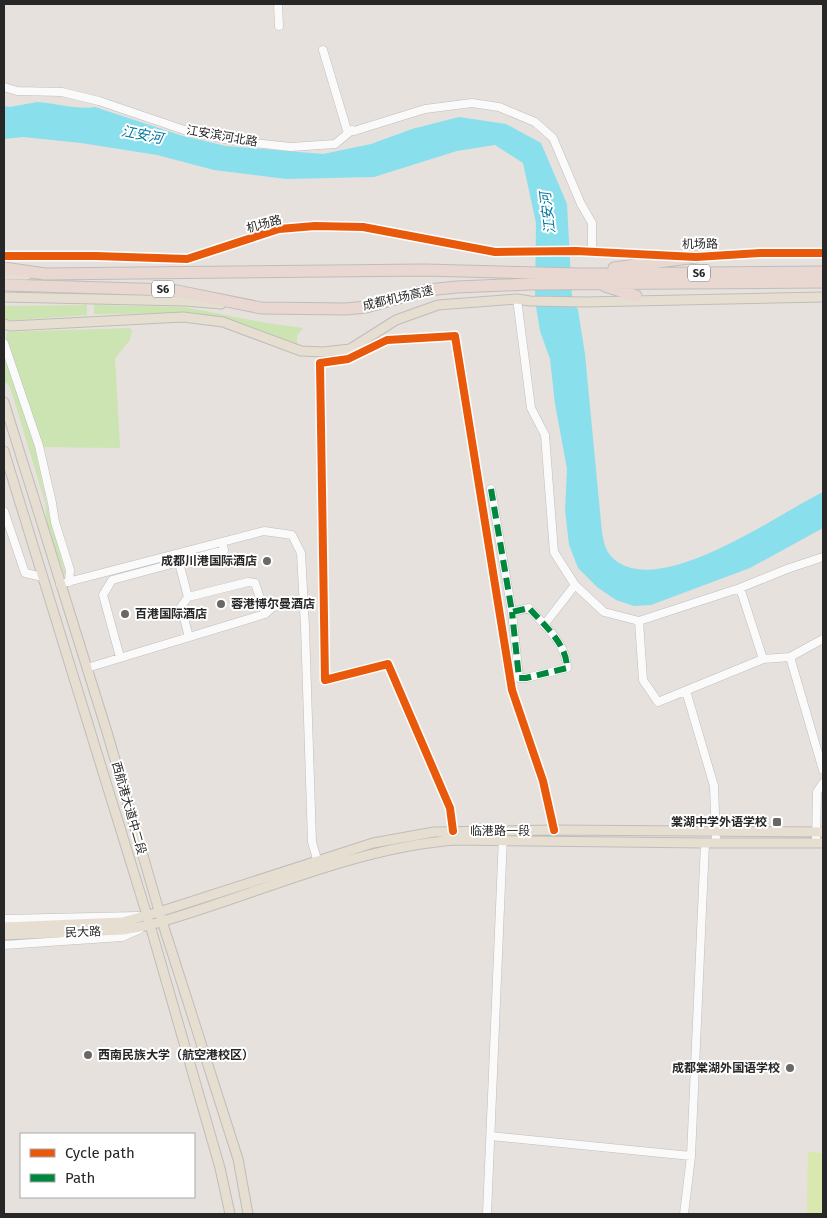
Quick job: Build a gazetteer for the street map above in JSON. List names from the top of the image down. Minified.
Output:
{"streets":{"highway":["S6","成都机场高速"],"main road":["西航港大道中二段","临港路一段","民大路"],"street":["江安滨河北路","机场路"]},"crossings":[["江安滨河北路","机场路"],["西航港大道中二段","临港路一段"],["西航港大道中二段","民大路"],["临港路一段","民大路"]],"water":["江安河"],"places":{"other":["成都川港国际酒店","蓉港博尔曼酒店","百港国际酒店","西南民族大学（航空港校区）","成都棠湖外国语学校"],"transit":["棠湖中学外语学校"]},"legend":["Cycle path","Path"]}
